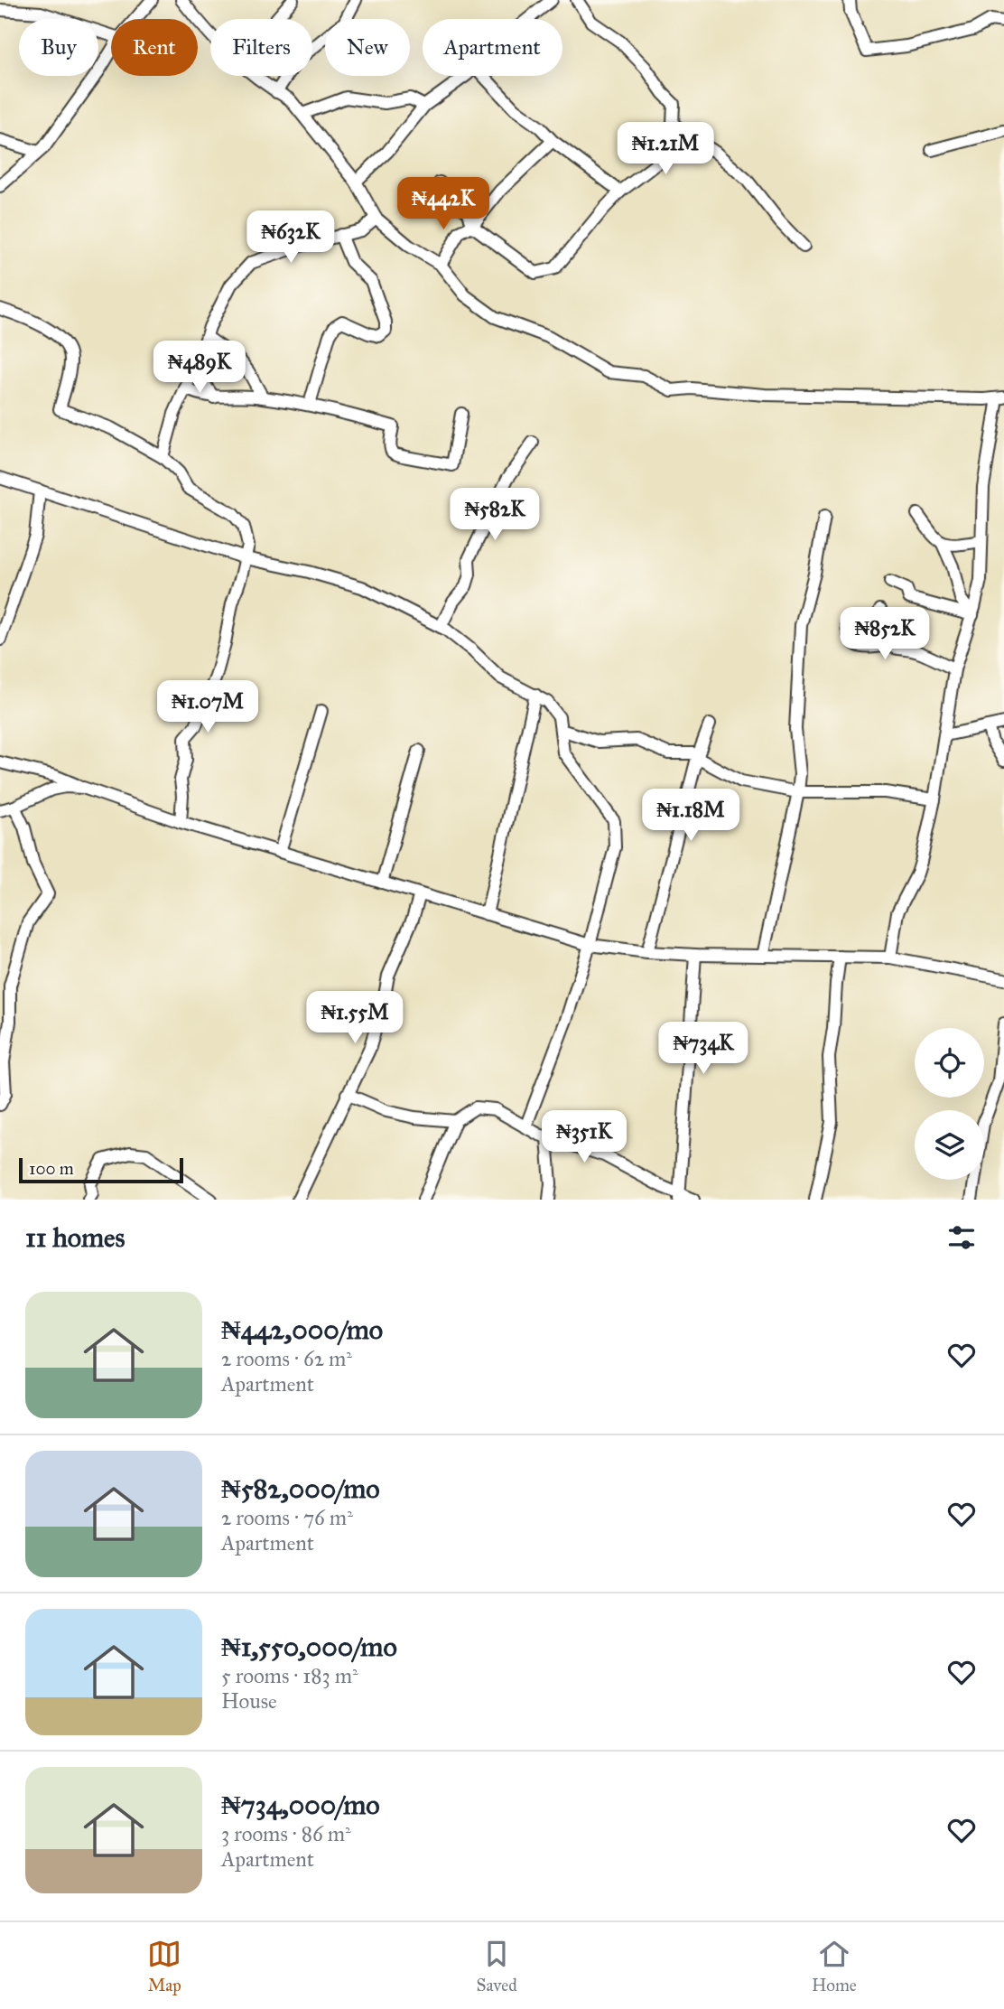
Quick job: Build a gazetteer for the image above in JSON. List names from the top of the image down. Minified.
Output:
{"scale_bar":"100 m","page":{"chip":["Buy","Rent","Filters","New","Apartment"],"price":["₦1.21M","₦442K","₦632K","₦489K","₦582K","₦852K","₦1.07M","₦1.18M","₦1.55M","₦734K","₦351K"],"scale":"100 m","heading":"11 homes","list":[{"name":"₦442,000/mo","note":"2 rooms · 62 m² · Apartment"},{"name":"₦582,000/mo","note":"2 rooms · 76 m² · Apartment"},{"name":"₦1,550,000/mo","note":"5 rooms · 183 m² · House"},{"name":"₦734,000/mo","note":"3 rooms · 86 m² · Apartment"}],"tabs":["Map","Saved","Home"]}}
